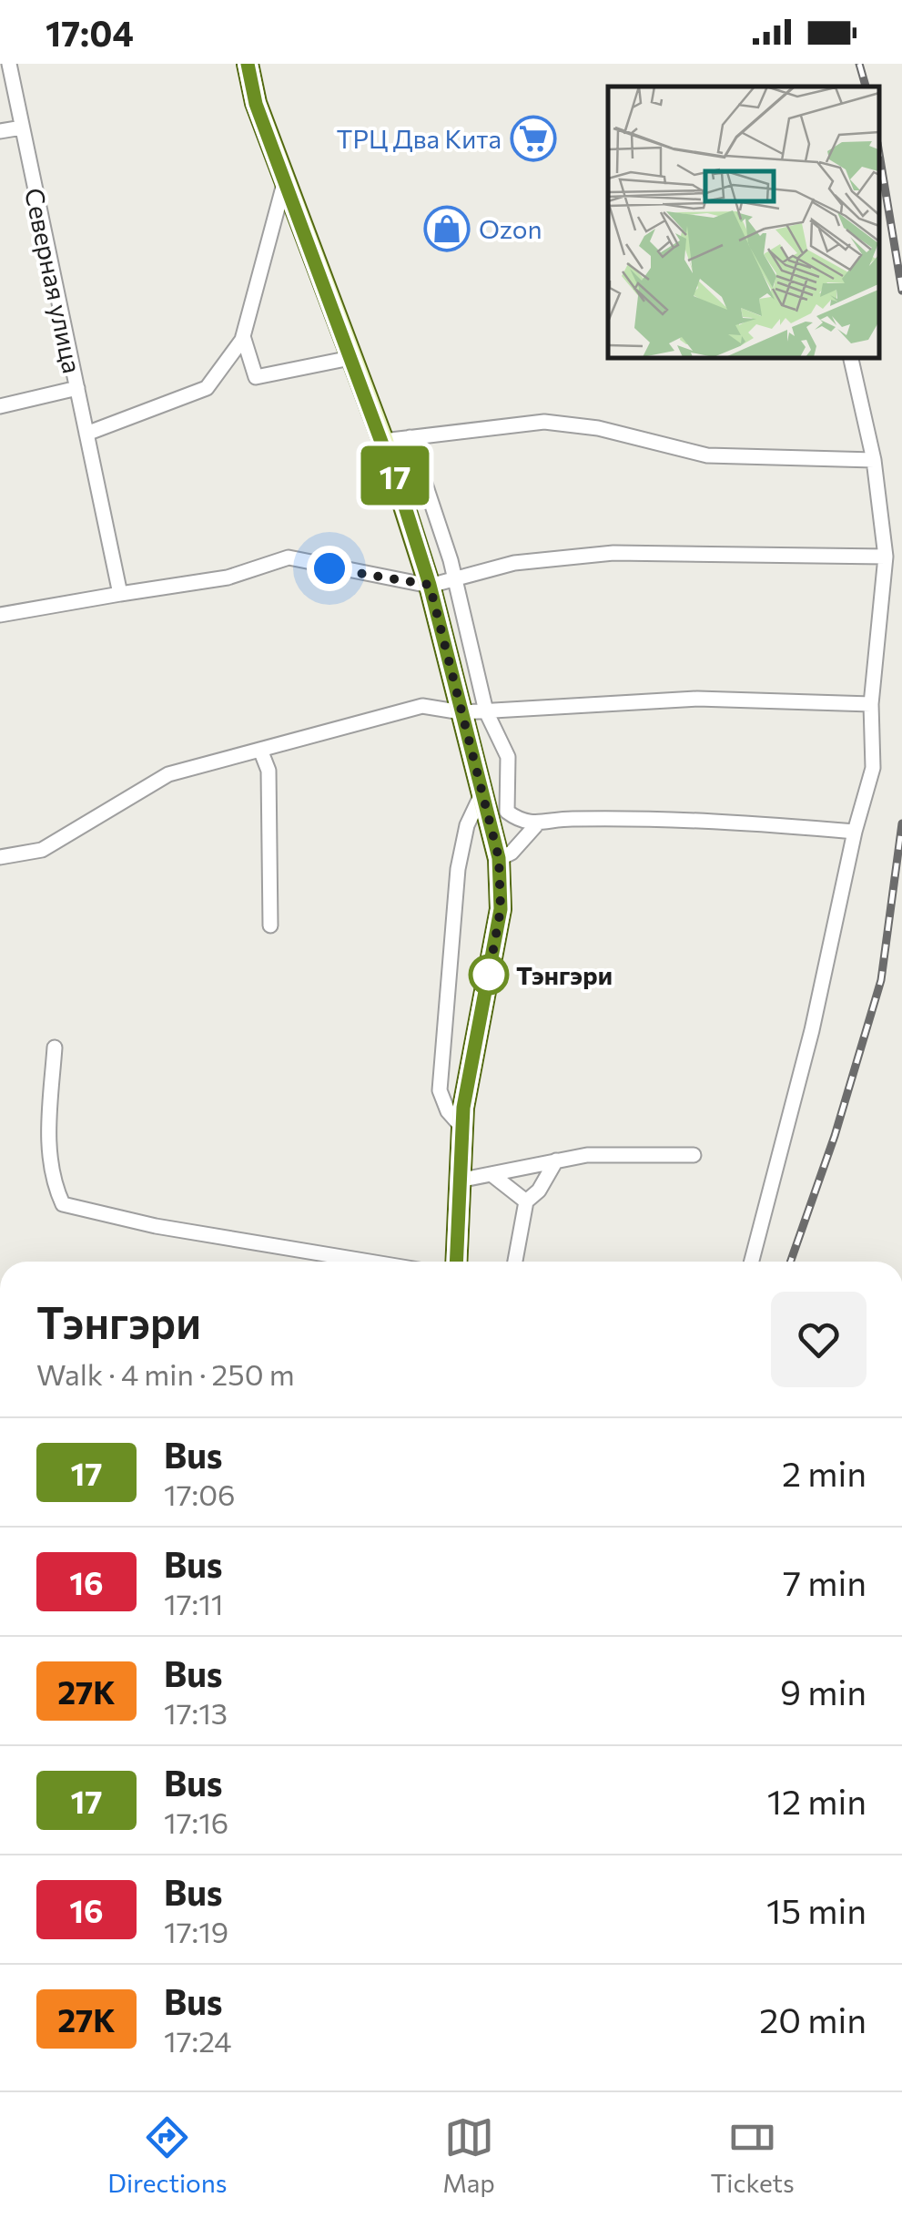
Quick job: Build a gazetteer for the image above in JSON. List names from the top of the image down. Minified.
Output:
{"streets":{"street":["Северная улица"]},"places":{"supermarket":["ТРЦ Два Кита"],"shop":["Ozon"],"other":["Тэнгэри"]},"lines":["bus line 17"],"page":{"status":"17:04","on_map":"17","heading":["Тэнгэри","Walk · 4 min · 250 m"],"list":[{"mark":"17","name":"Bus","note":"17:06","value":"2 min"},{"mark":"16","name":"Bus","note":"17:11","value":"7 min"},{"mark":"27К","name":"Bus","note":"17:13","value":"9 min"},{"mark":"17","name":"Bus","note":"17:16","value":"12 min"},{"mark":"16","name":"Bus","note":"17:19","value":"15 min"},{"mark":"27К","name":"Bus","note":"17:24","value":"20 min"}],"tabs":["Directions","Map","Tickets"]}}
